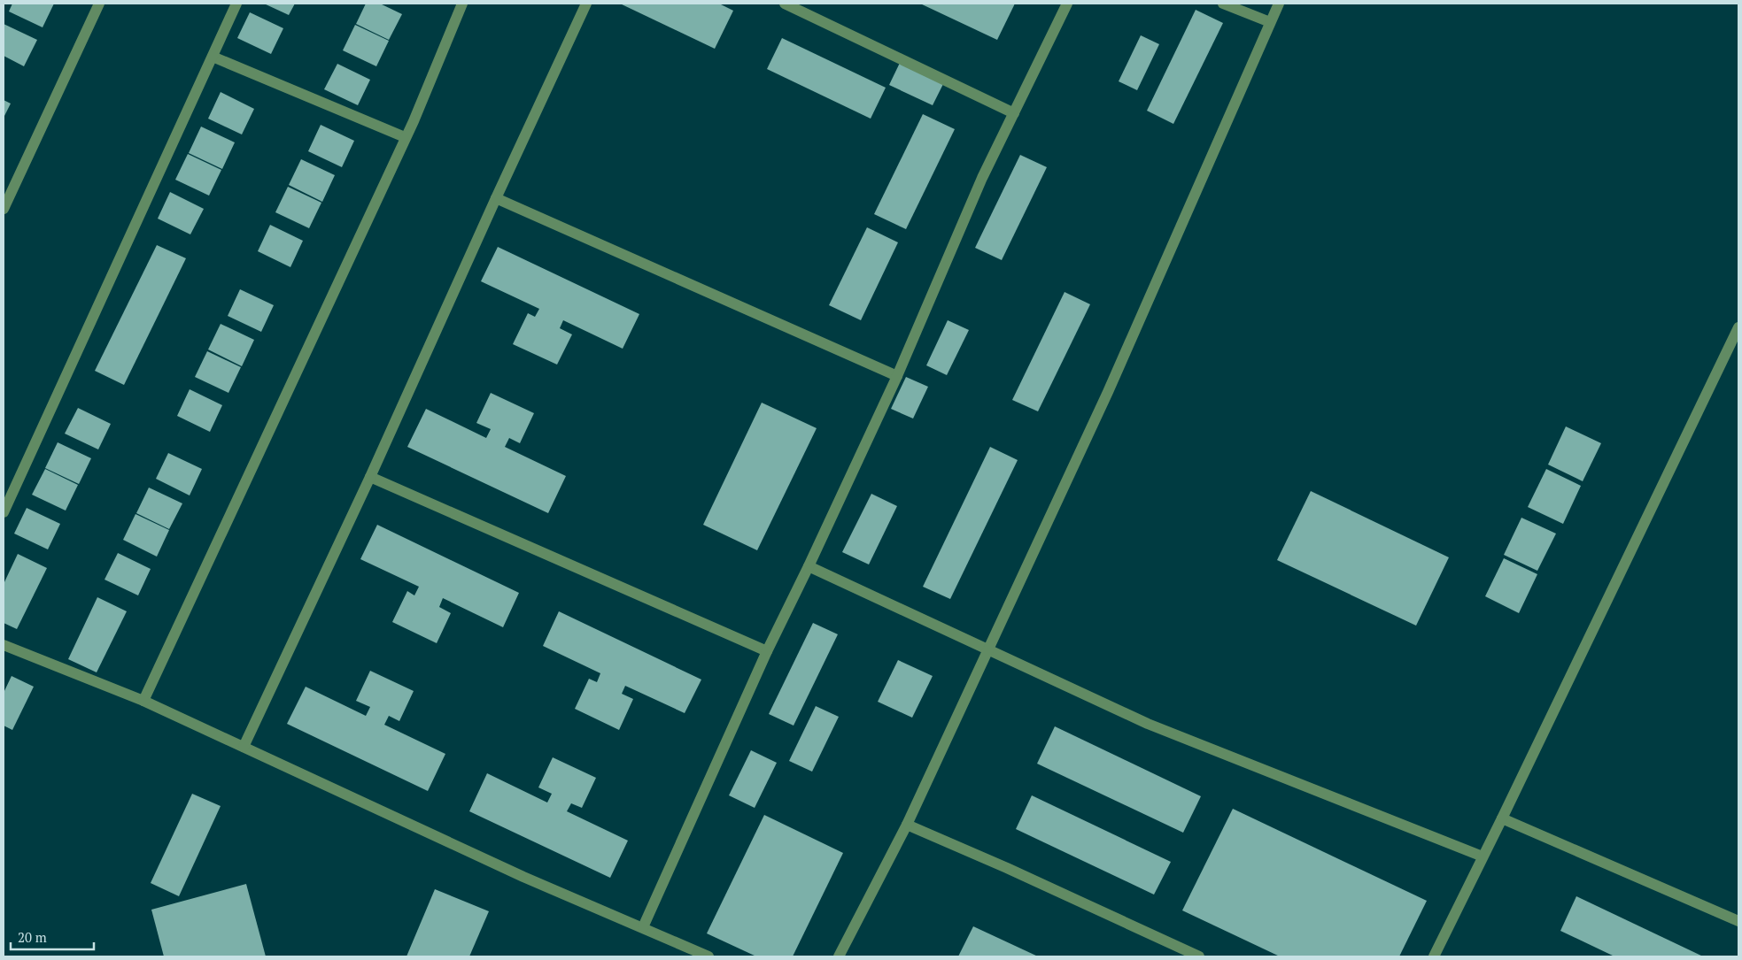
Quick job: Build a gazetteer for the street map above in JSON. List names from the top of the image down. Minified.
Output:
{"scale_bar":"20 m"}
